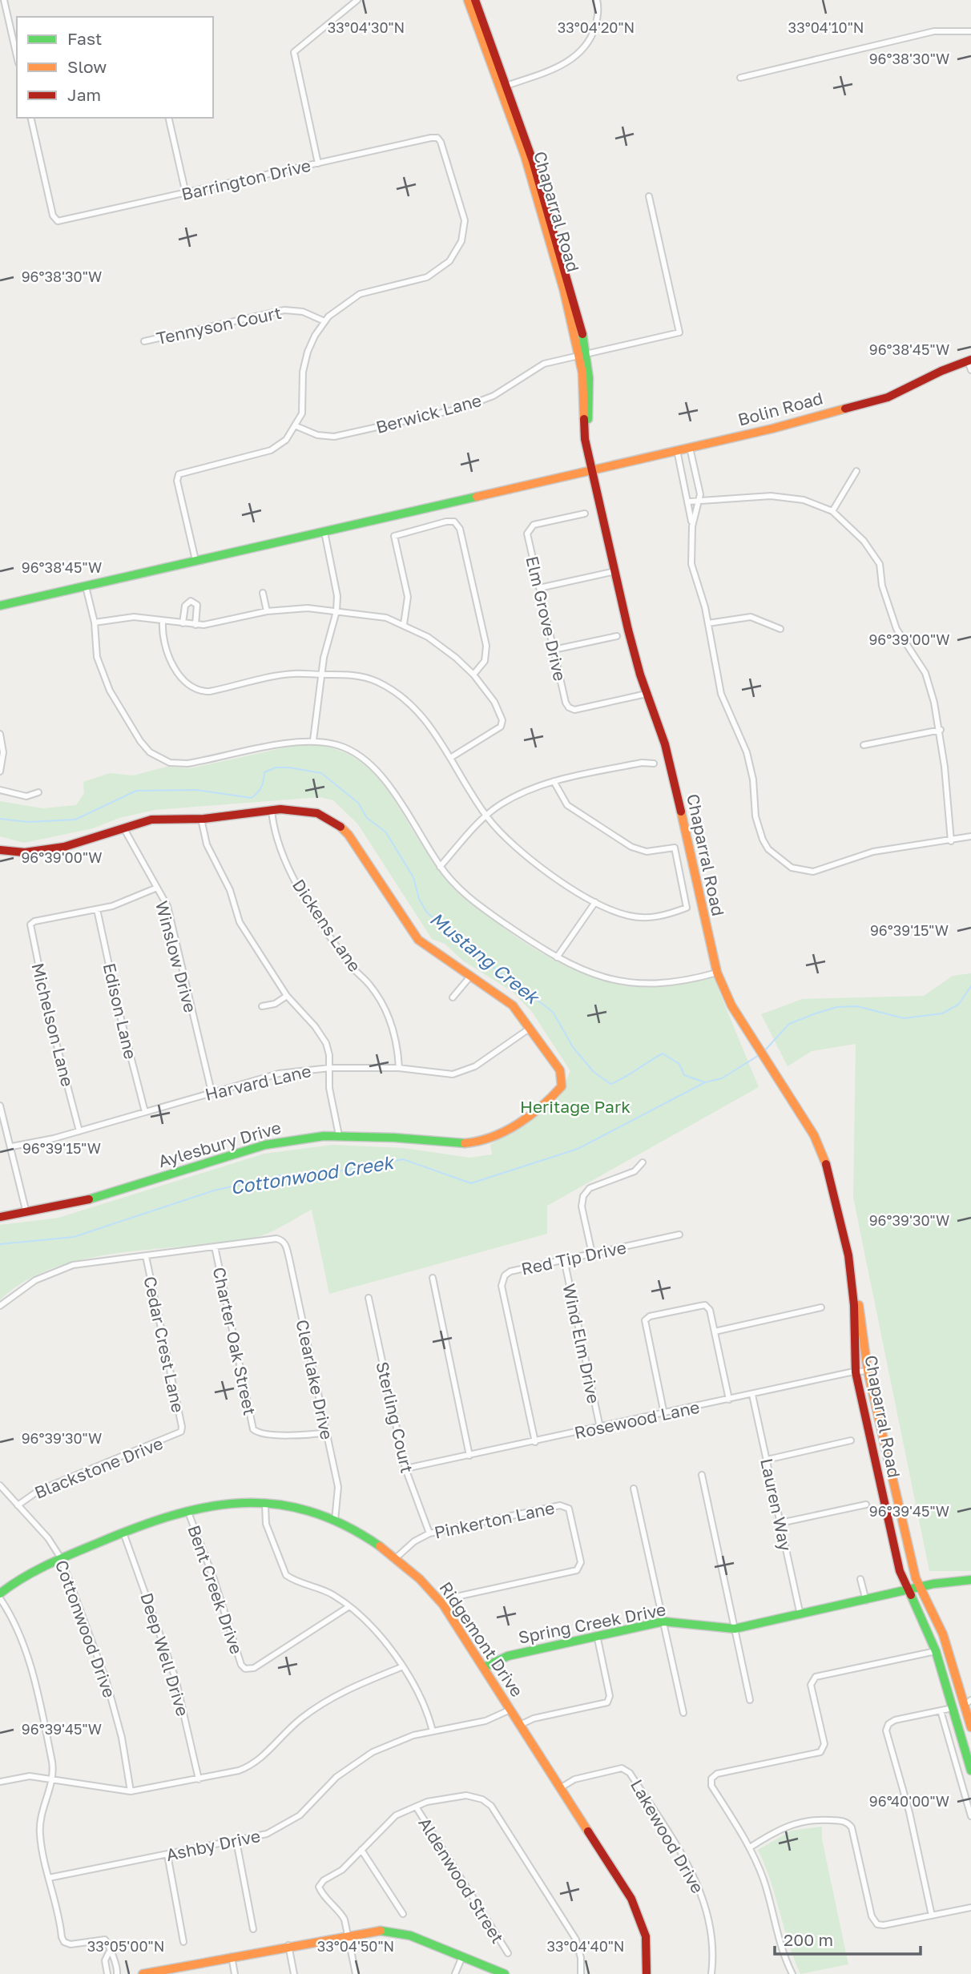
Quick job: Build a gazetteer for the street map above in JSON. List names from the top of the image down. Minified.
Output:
{"streets":{"street":["Barrington Drive","Chaparral Road","Tennyson Court","Bolin Road","Berwick Lane","Elm Grove Drive","Dickens Lane","Winslow Drive","Edison Lane","Michelson Lane","Harvard Lane","Aylesbury Drive","Red Tip Drive","Charter Oak Street","Wind Elm Drive","Cedar Crest Lane","Clearlake Drive","Sterling Court","Rosewood Lane","Blackstone Drive","Lauren Way","Pinkerton Lane","Bent Creek Drive","Spring Creek Drive","Cottonwood Drive","Ridgemont Drive","Deep Well Drive","Lakewood Drive","Ashby Drive","Aldenwood Street"]},"crossings":[["Barrington Drive","Tennyson Court"],["Chaparral Road","Bolin Road"],["Chaparral Road","Berwick Lane"],["Chaparral Road","Elm Grove Drive"],["Chaparral Road","Rosewood Lane"],["Chaparral Road","Spring Creek Drive"],["Dickens Lane","Harvard Lane"],["Winslow Drive","Harvard Lane"],["Edison Lane","Michelson Lane"],["Edison Lane","Harvard Lane"],["Michelson Lane","Harvard Lane"],["Harvard Lane","Aylesbury Drive"],["Red Tip Drive","Wind Elm Drive"],["Red Tip Drive","Rosewood Lane"],["Charter Oak Street","Clearlake Drive"],["Wind Elm Drive","Rosewood Lane"],["Cedar Crest Lane","Blackstone Drive"],["Clearlake Drive","Ridgemont Drive"],["Sterling Court","Rosewood Lane"],["Sterling Court","Pinkerton Lane"],["Rosewood Lane","Lauren Way"],["Blackstone Drive","Cottonwood Drive"],["Lauren Way","Spring Creek Drive"],["Pinkerton Lane","Ridgemont Drive"],["Bent Creek Drive","Ridgemont Drive"],["Spring Creek Drive","Ridgemont Drive"],["Cottonwood Drive","Ridgemont Drive"],["Ridgemont Drive","Deep Well Drive"],["Ridgemont Drive","Lakewood Drive"],["Ridgemont Drive","Ashby Drive"]],"water":["Mustang Creek","Cottonwood Creek"],"parks":["Heritage Park"],"legend":["Fast","Slow","Jam"],"scale_bar":"200 m","coordinates":["33°04'30\"N","33°04'20\"N","33°04'10\"N","96°38'30\"W","96°38'45\"W","96°39'00\"W","96°39'15\"W","96°39'30\"W","96°39'45\"W","96°40'00\"W","33°05'00\"N","33°04'50\"N","33°04'40\"N"]}
